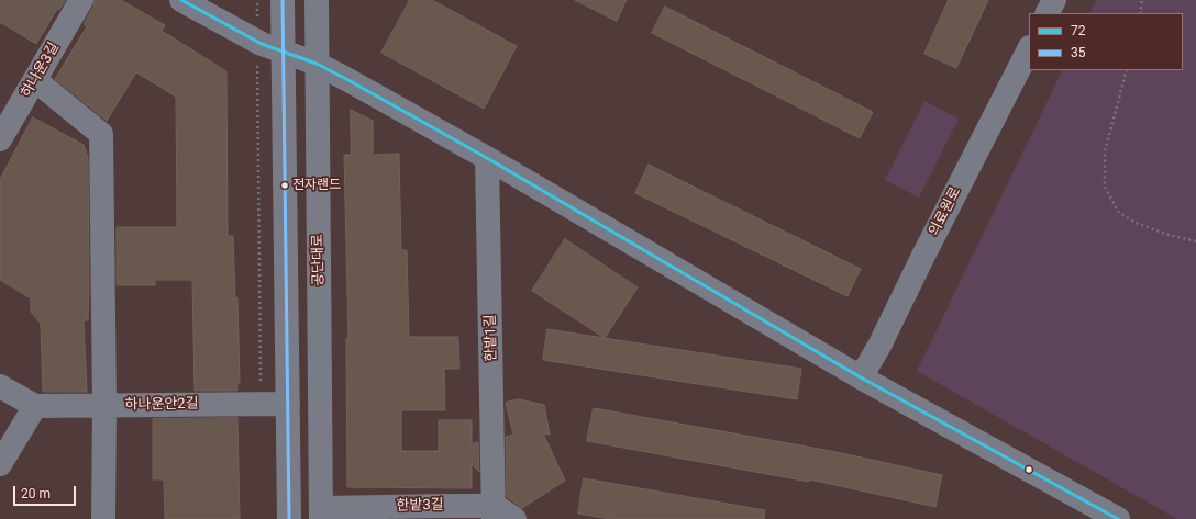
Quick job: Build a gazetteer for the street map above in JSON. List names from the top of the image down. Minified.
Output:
{"streets":{"street":["하나운3길","의료원로","공단대로","한밭1길","하나운안2길","한밭3길"]},"crossings":[["공단대로","한밭3길"],["한밭1길","한밭3길"]],"places":["전자랜드"],"lines":["transit line 72","transit line 35"],"legend":["72","35"],"scale_bar":"20 m"}
